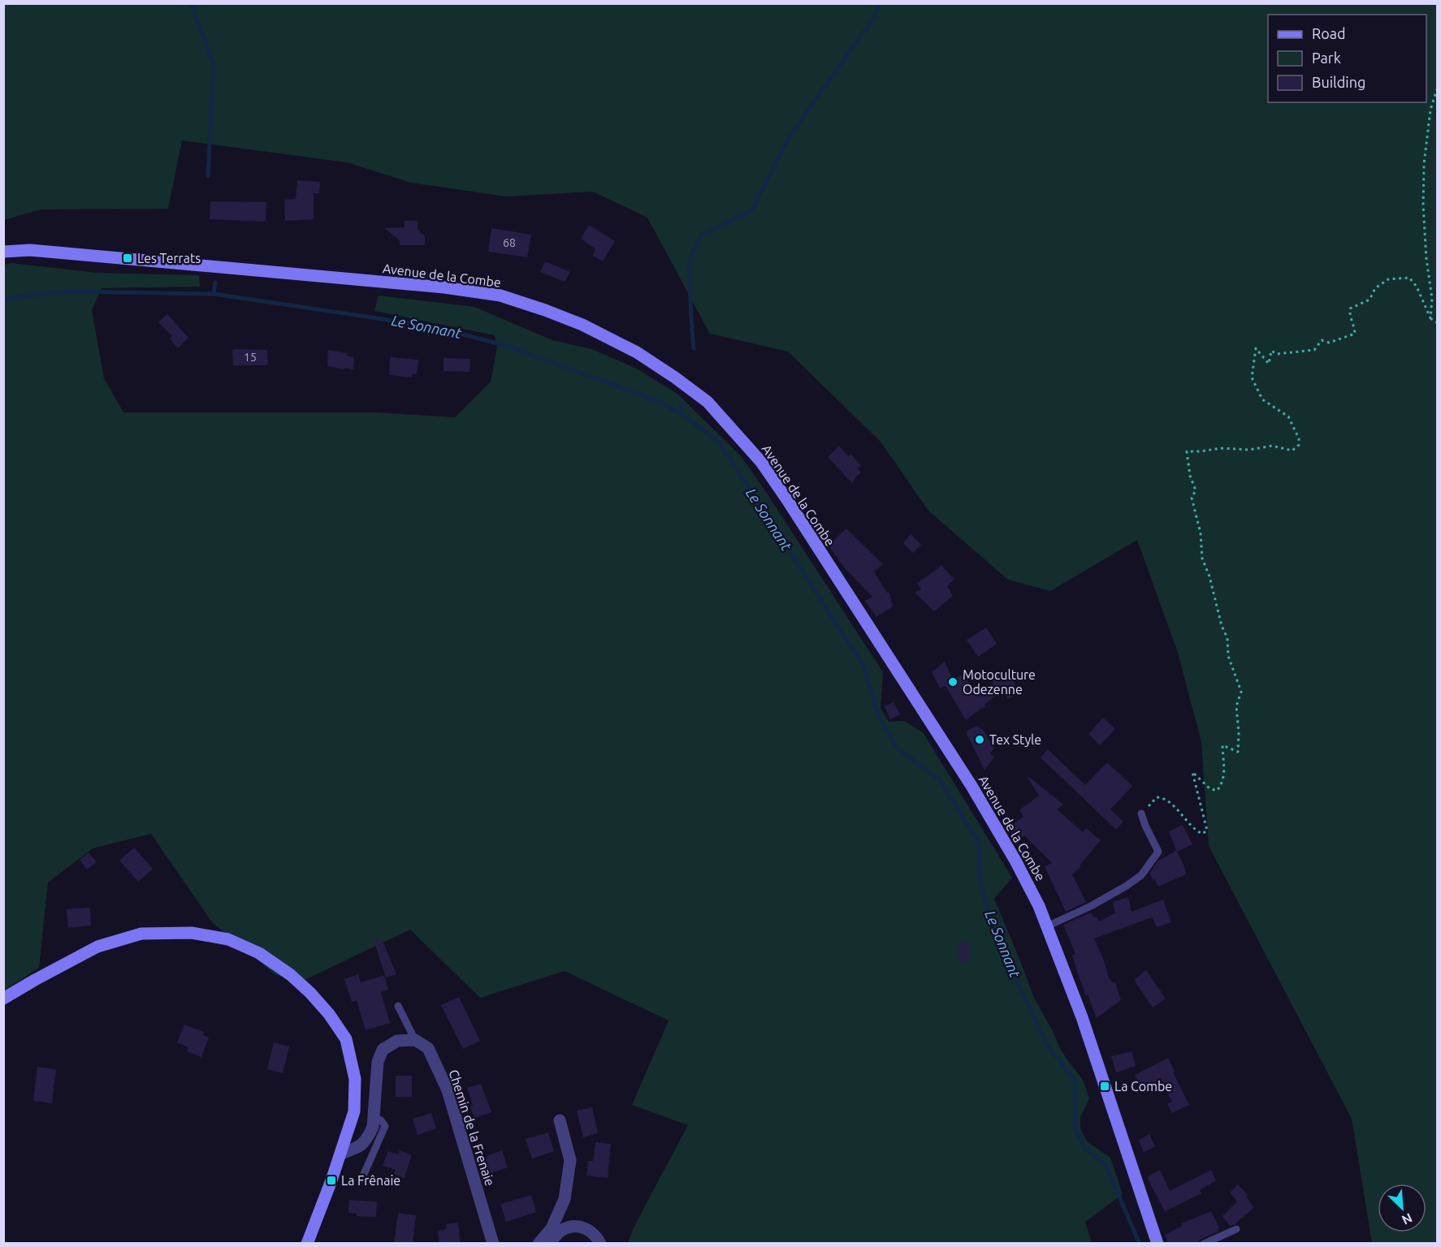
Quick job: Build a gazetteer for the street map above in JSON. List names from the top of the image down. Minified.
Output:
{"streets":{"main road":["Avenue de la Combe"],"street":["Chemin de la Frenaie"]},"water":["Le Sonnant"],"places":{"transit":["Les Terrats","La Combe","La Frênaie"],"other":["Motoculture Odezenne","Tex Style"]},"house_numbers":["68","15"],"legend":["Road","Park","Building"],"north":"bottom right"}
